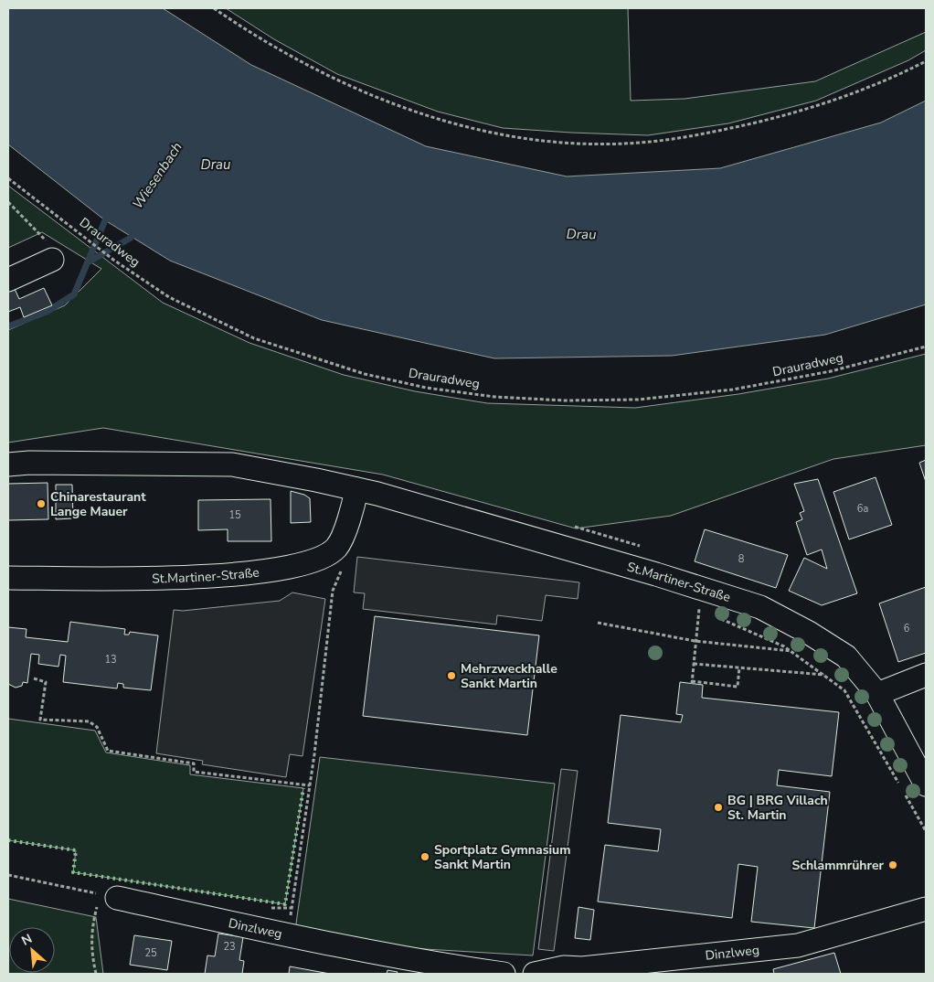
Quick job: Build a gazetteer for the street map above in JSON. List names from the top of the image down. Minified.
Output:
{"streets":{"street":["St.Martiner-Straße","Dinzlweg"],"path":["Drauradweg"]},"water":["Drau","Wiesenbach"],"places":["Chinarestaurant Lange Mauer","Mehrzweckhalle Sankt Martin","BG | BRG Villach St. Martin","Sportplatz Gymnasium Sankt Martin","Schlammrührer"],"house_numbers":["6a","15","8","6","13","23","25"],"north":"top left"}
